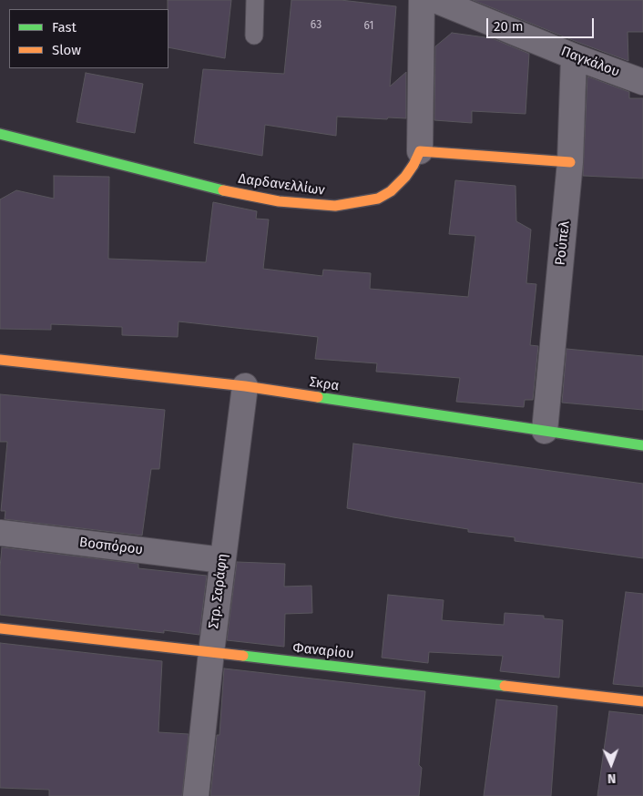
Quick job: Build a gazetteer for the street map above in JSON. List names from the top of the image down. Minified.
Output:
{"streets":{"street":["Παγκάλου","Δαρδανελλίων","Ρούπελ","Σκρα","Βοσπόρου","Στρ. Σαράφη","Φαναρίου"]},"crossings":[["Παγκάλου","Ρούπελ"],["Ρούπελ","Σκρα"],["Σκρα","Στρ. Σαράφη"],["Βοσπόρου","Στρ. Σαράφη"],["Στρ. Σαράφη","Φαναρίου"]],"house_numbers":["63","61"],"legend":["Fast","Slow"],"scale_bar":"20 m","north":"bottom"}
